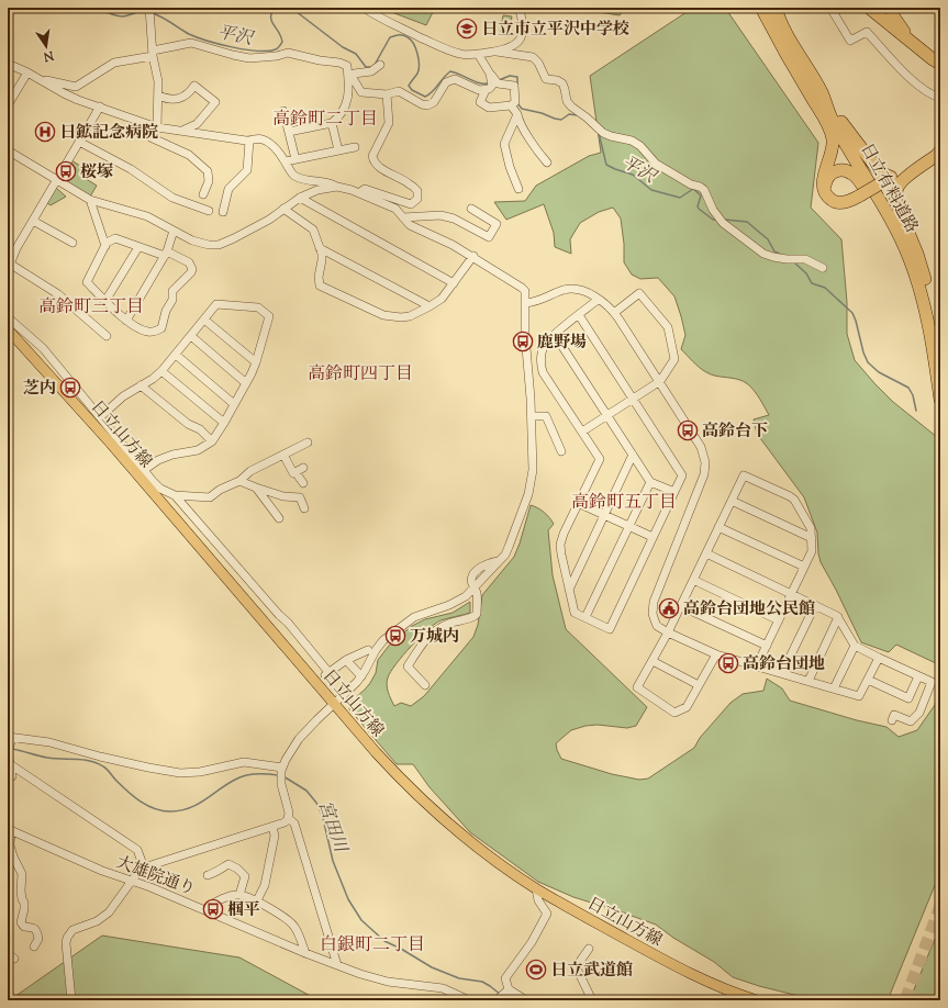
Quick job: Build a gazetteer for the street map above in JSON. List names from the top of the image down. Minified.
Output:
{"streets":{"highway":["日立有料道路"],"main road":["日立山方線"],"street":["大雄院通り"]},"districts":["高鈴町二丁目","高鈴町三丁目","高鈴町四丁目","高鈴町五丁目","白銀町二丁目"],"water":["平沢","宮田川"],"places":{"school or university":["日立市立平沢中学校"],"hospital":["日鉱記念病院"],"bus stop":["桜塚","鹿野場","芝内","高鈴台下","万城内","高鈴台団地","椢平"],"public building":["高鈴台団地公民館"],"sports":["日立武道館"]},"north":"bottom"}
